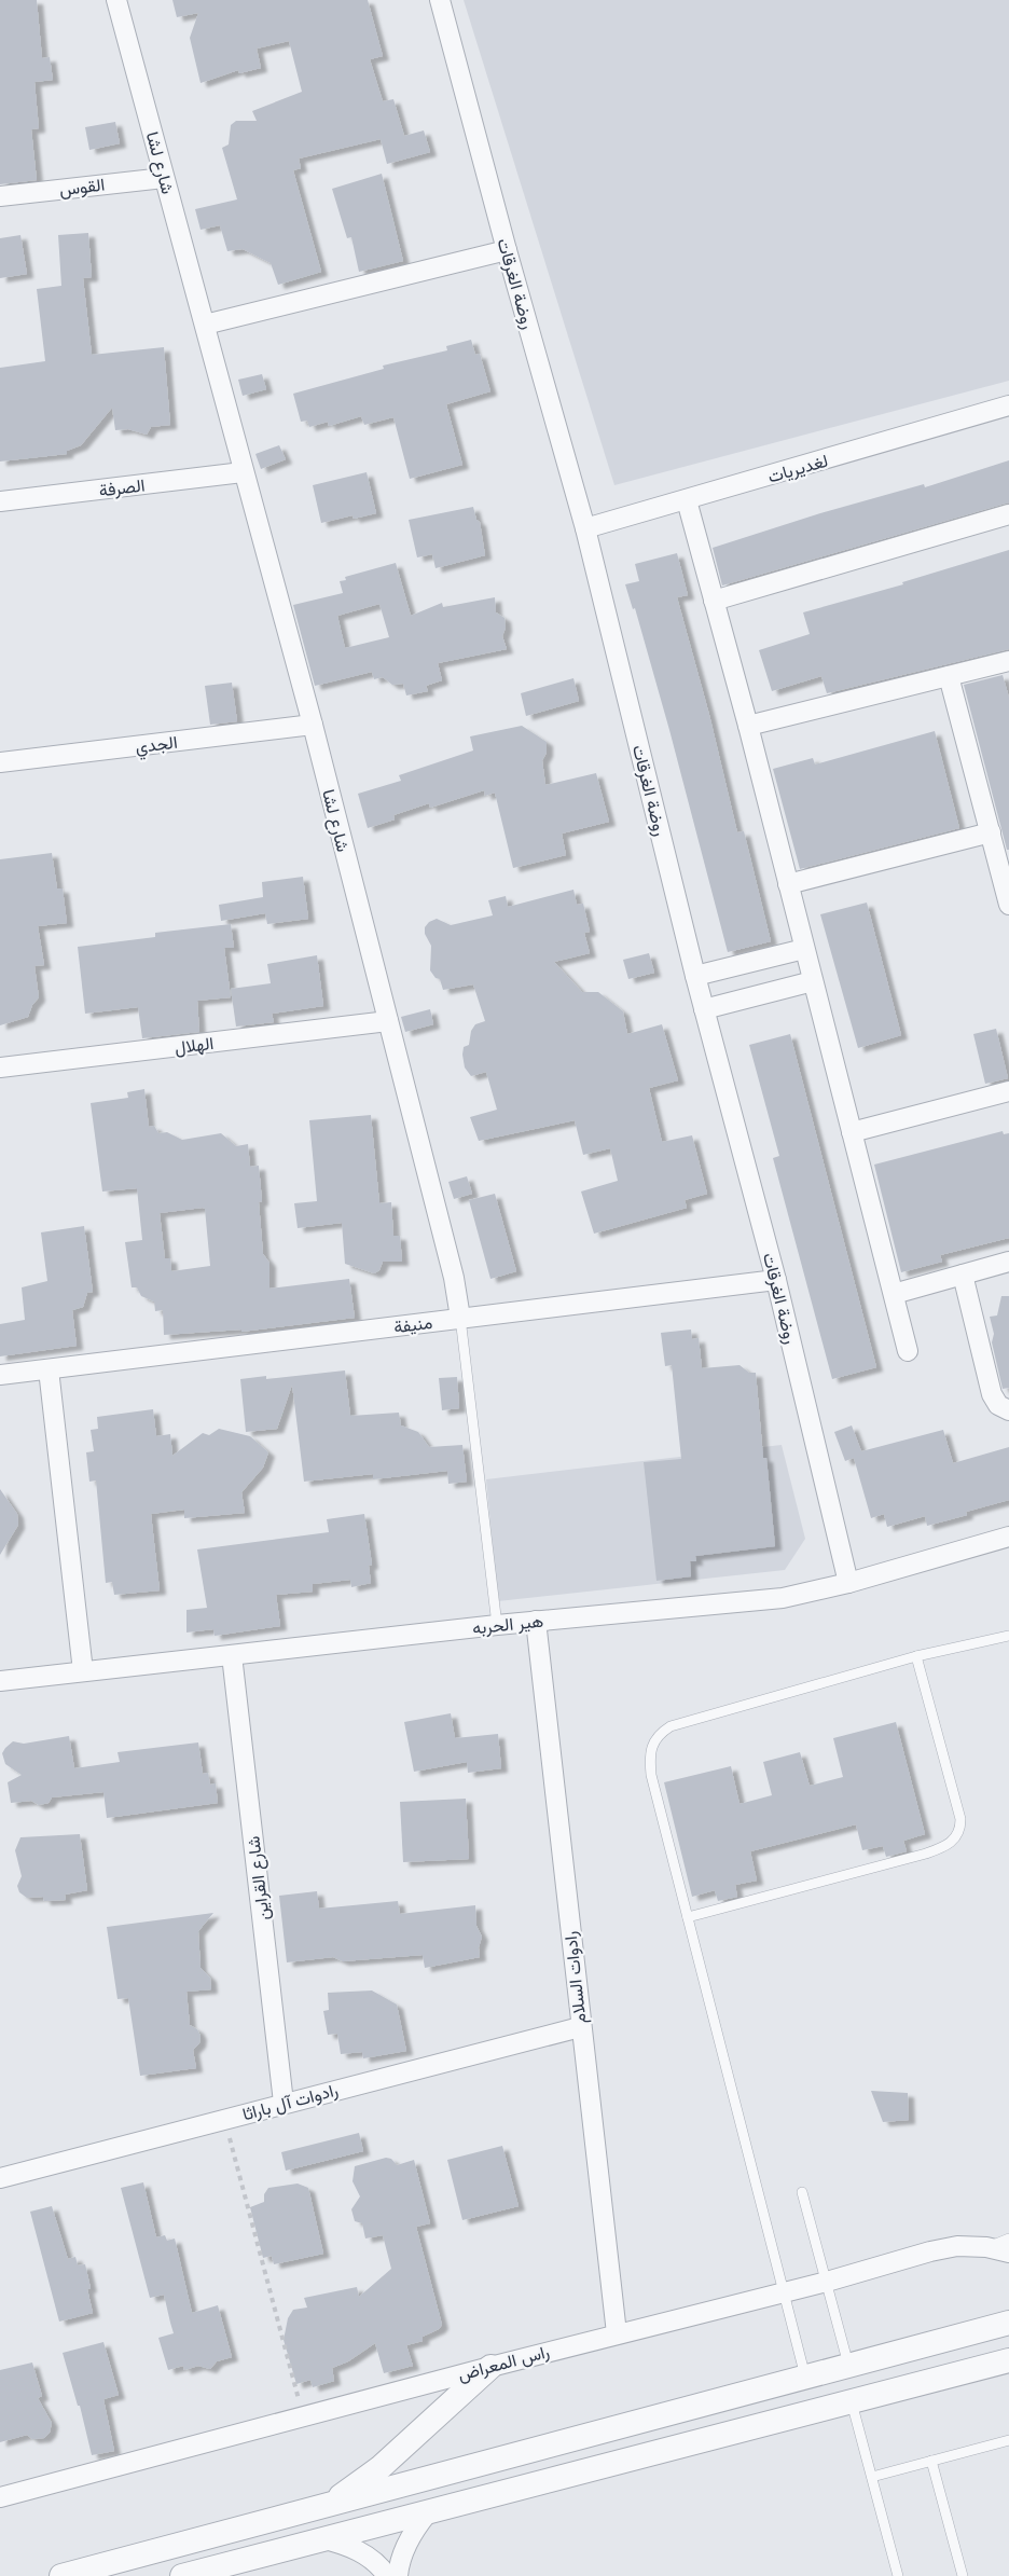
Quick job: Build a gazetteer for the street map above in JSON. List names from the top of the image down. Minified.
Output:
{"streets":{"street":["شارع لشا","القوس","روضة الغرقات","لغديريات","الصرفة","الجدي","الهلال","منيفة","هير الحربه","شارع القراين","رادوات السلام","رادوات آل باراثا","راس المعراض"]},"crossings":[["شارع لشا","القوس"],["شارع لشا","الصرفة"],["شارع لشا","الجدي"],["شارع لشا","الهلال"],["شارع لشا","منيفة"],["روضة الغرقات","لغديريات"],["روضة الغرقات","منيفة"],["روضة الغرقات","هير الحربه"],["هير الحربه","شارع القراين"],["هير الحربه","رادوات السلام"],["شارع القراين","رادوات آل باراثا"],["رادوات السلام","رادوات آل باراثا"],["رادوات السلام","راس المعراض"]]}
